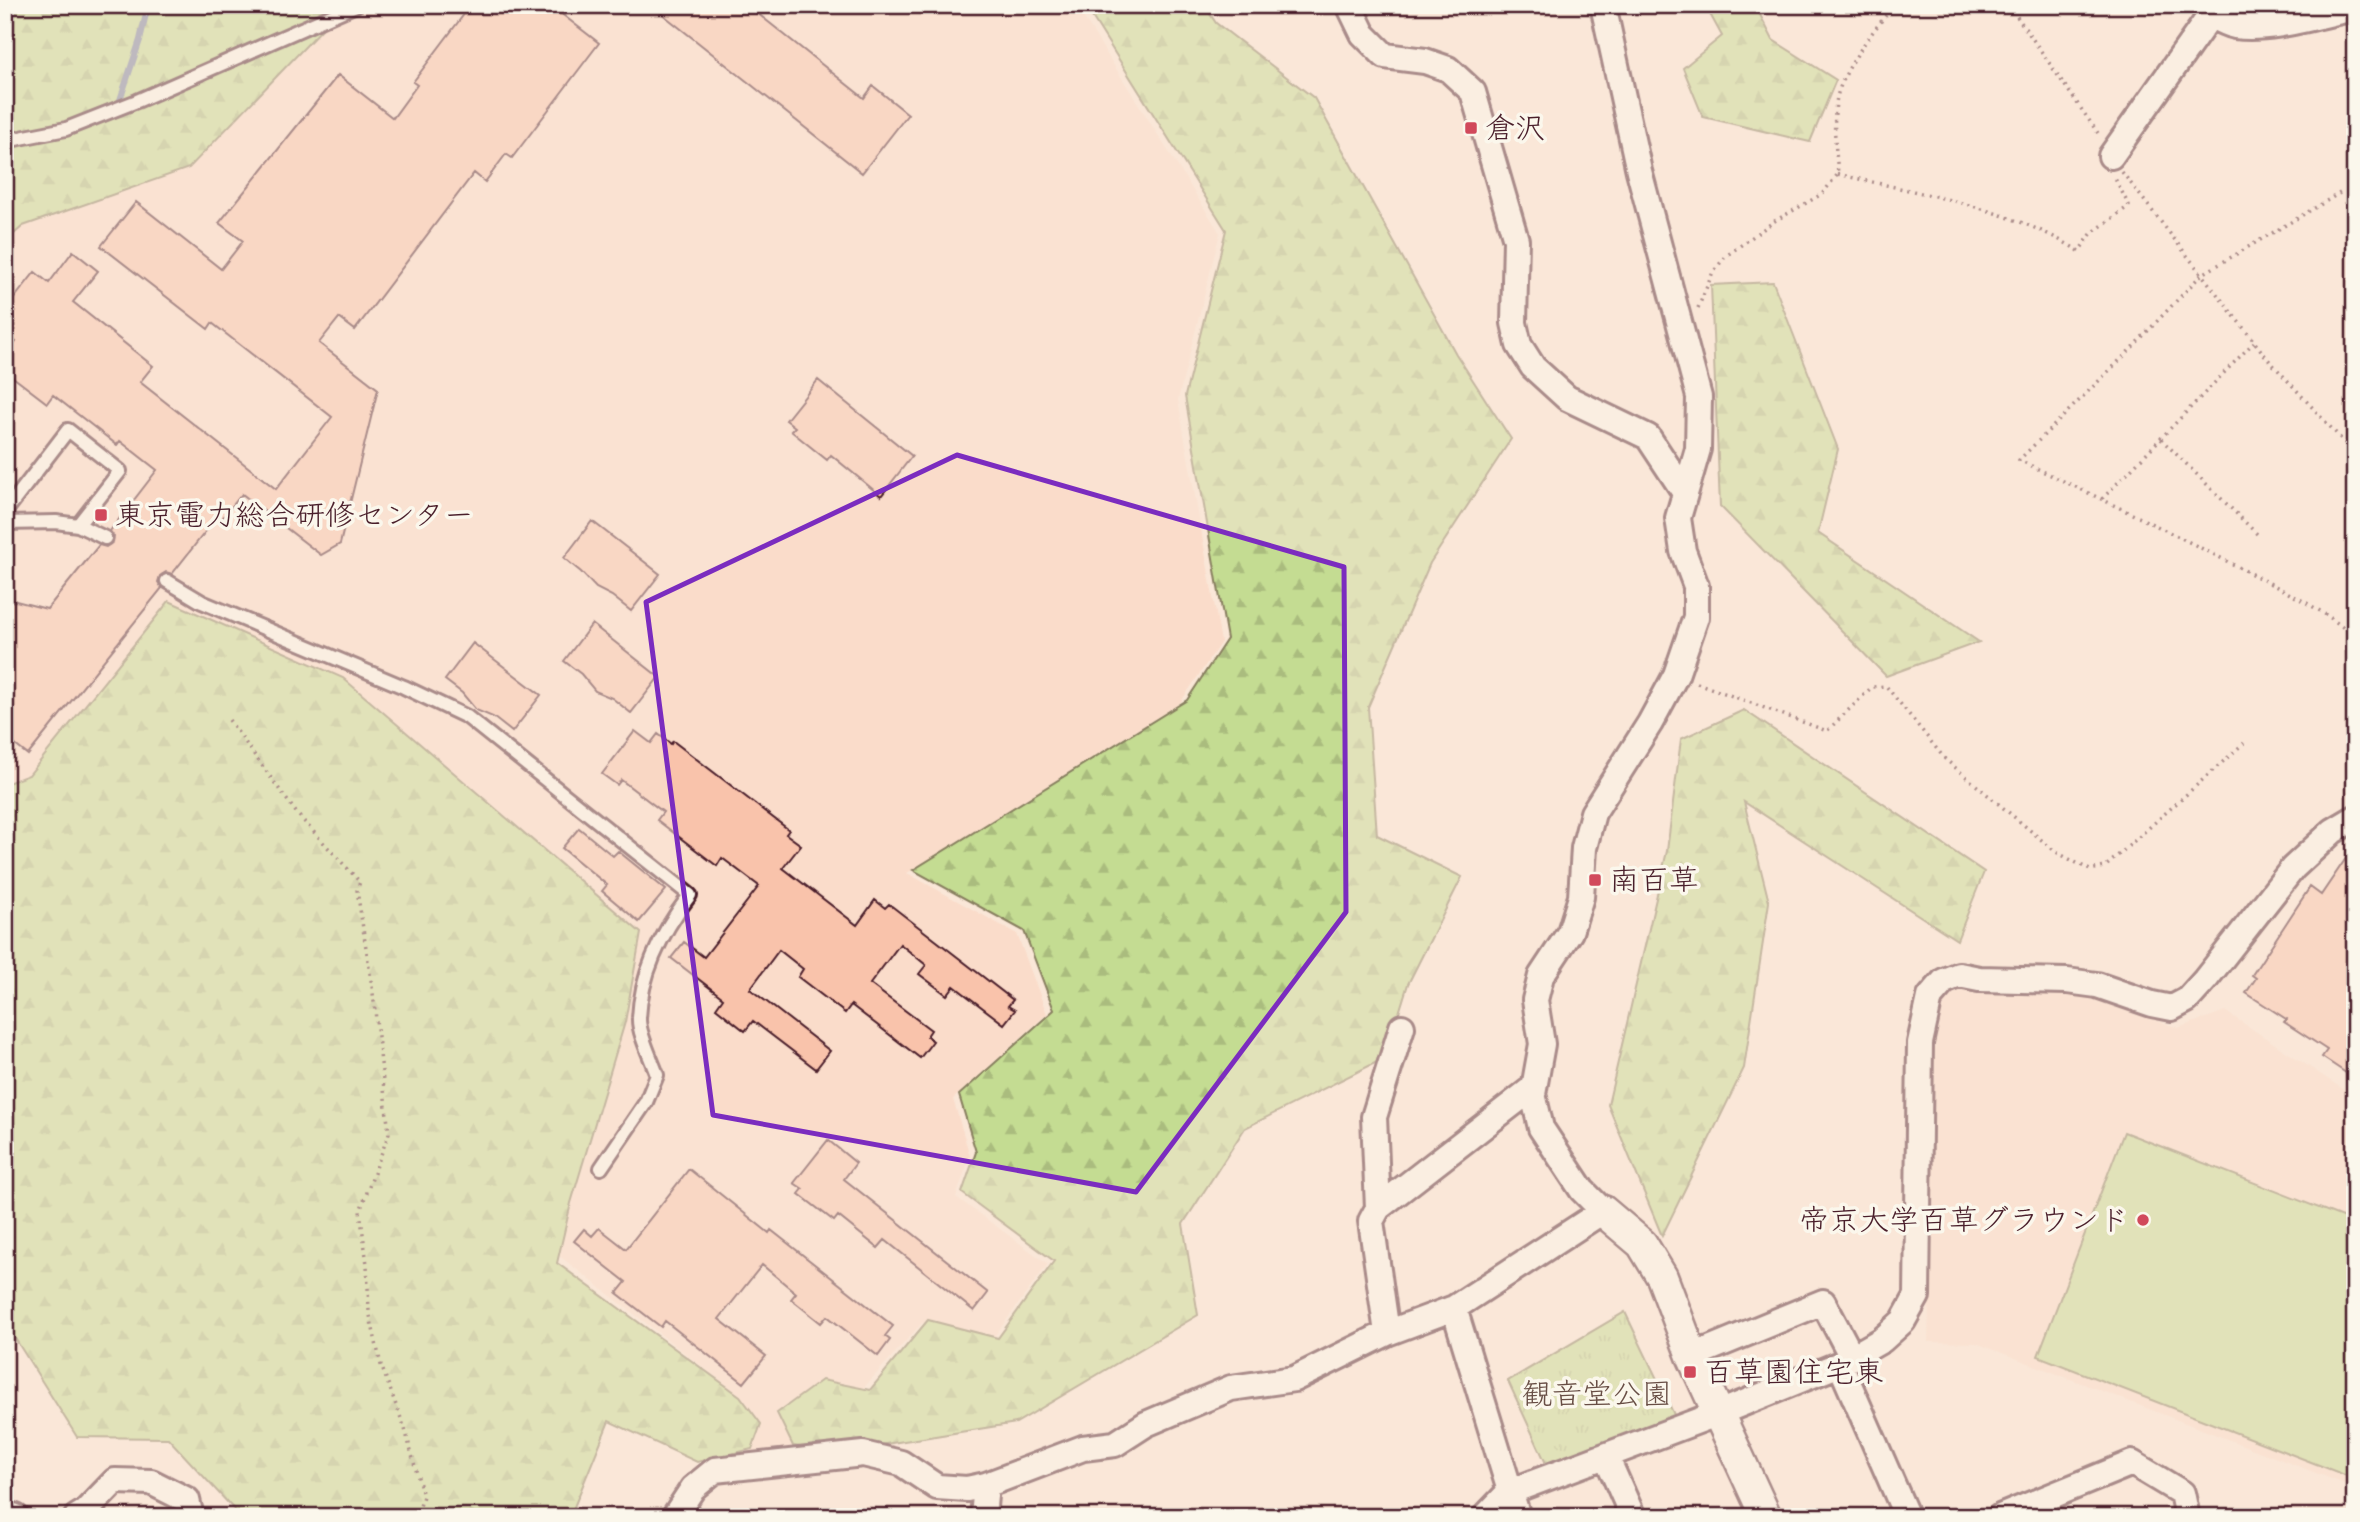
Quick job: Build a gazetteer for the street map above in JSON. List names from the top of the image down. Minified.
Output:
{"parks":["観音堂公園"],"places":{"transit":["倉沢","東京電力総合研修センター","南百草","百草園住宅東"],"other":["帝京大学百草グラウンド"]}}
